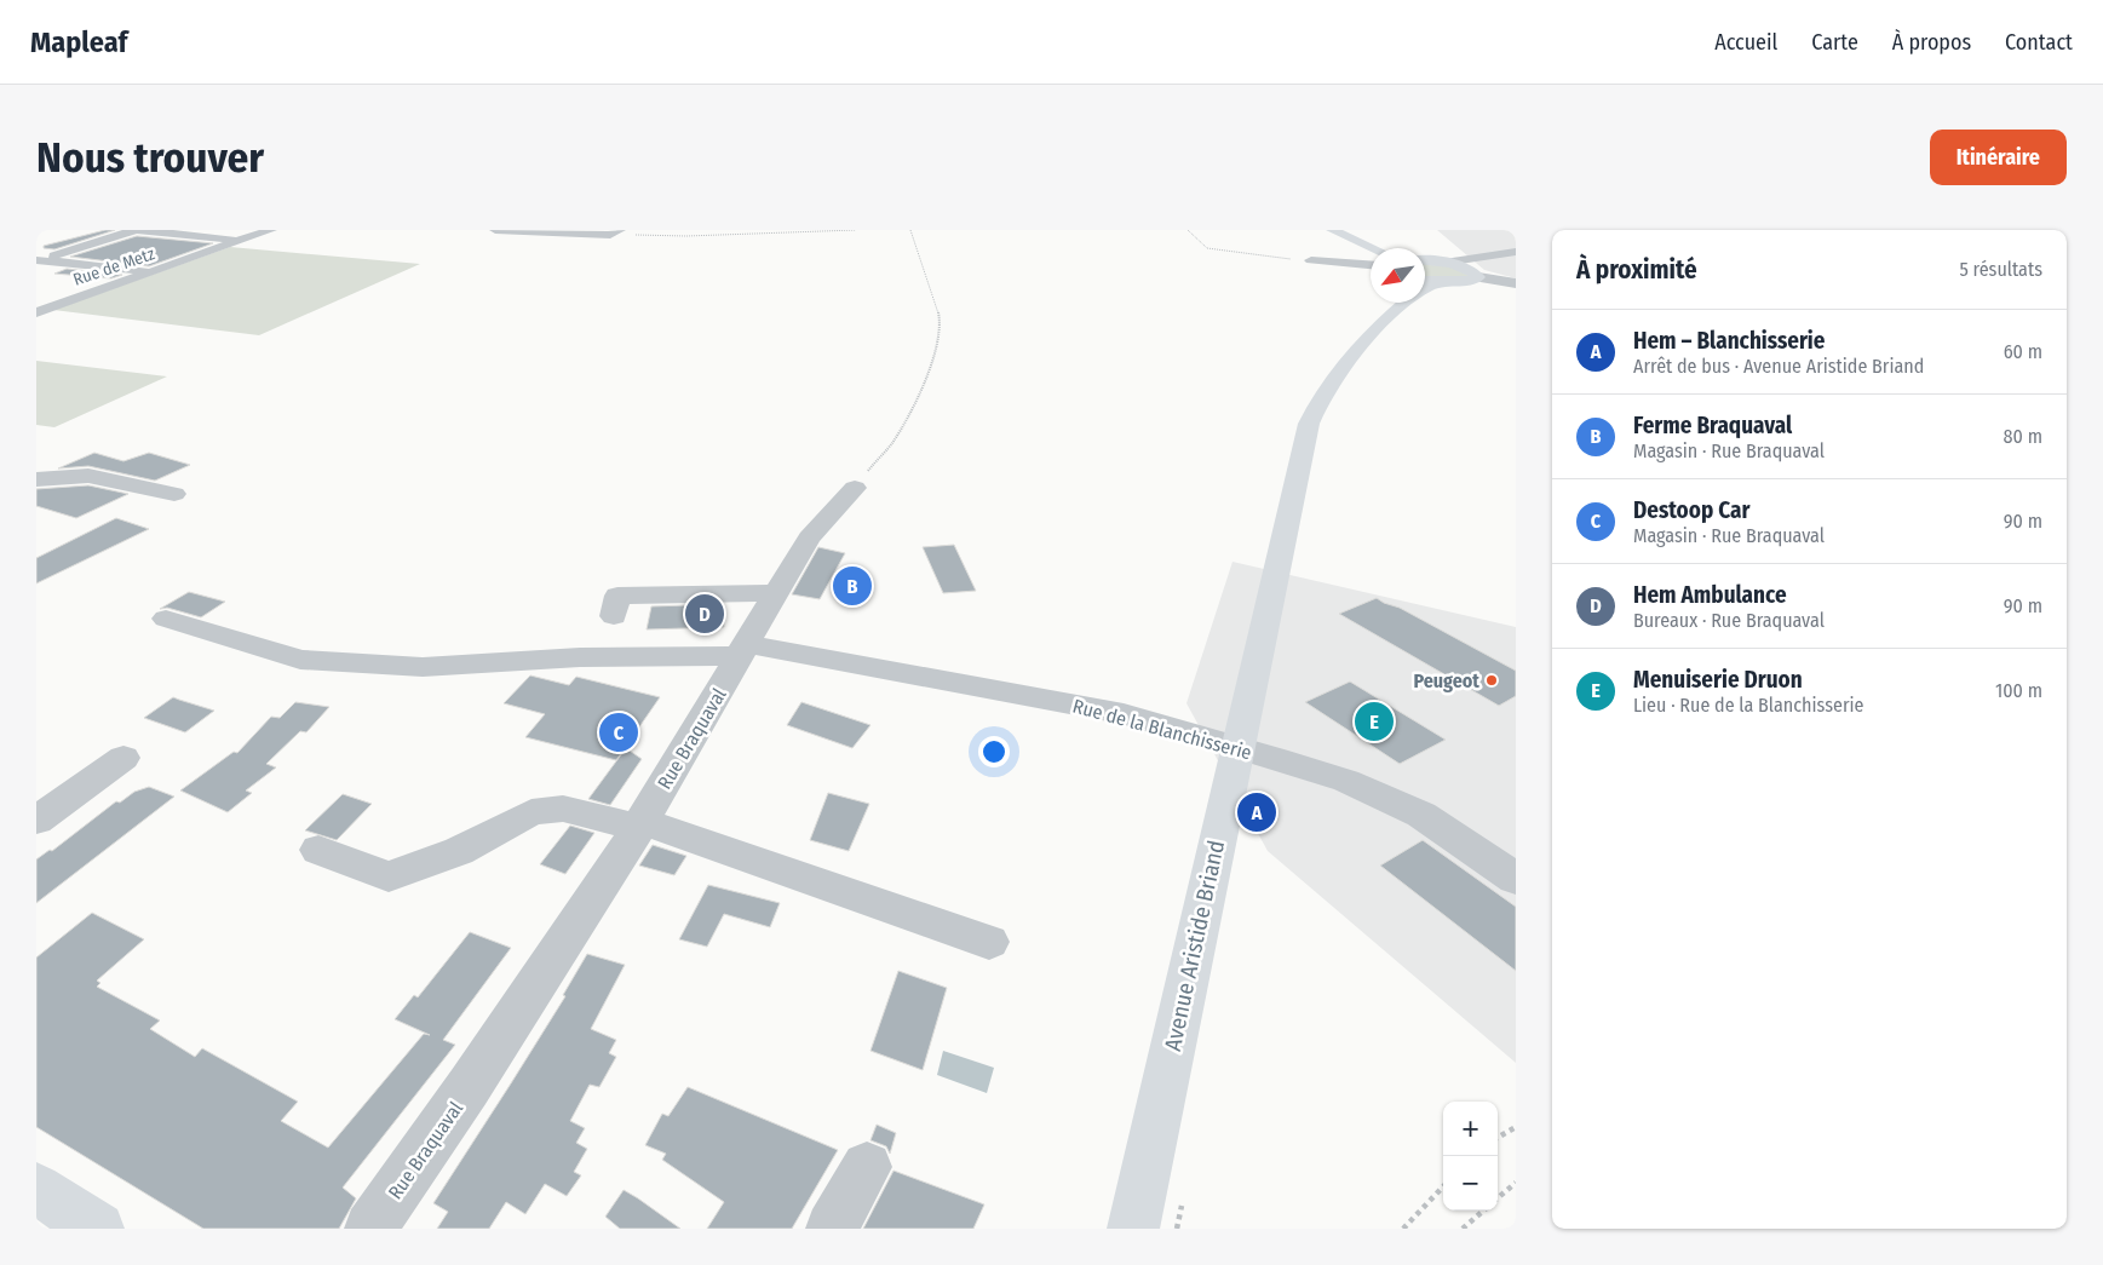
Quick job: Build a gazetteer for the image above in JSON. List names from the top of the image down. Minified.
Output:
{"streets":{"main road":["Avenue Aristide Briand"],"street":["Rue de Metz","Rue de la Blanchisserie","Rue Braquaval"]},"crossings":[["Rue de la Blanchisserie","Rue Braquaval"],["Rue de la Blanchisserie","Avenue Aristide Briand"]],"places":["Peugeot"],"north":"bottom left","page":{"header":"Mapleaf","nav":["Accueil","Carte","À propos","Contact"],"buttons":"Itinéraire","title":"Nous trouver","heading":["À proximité","5 résultats"],"list":[{"mark":"A","name":"Hem – Blanchisserie","note":"Arrêt de bus · Avenue Aristide Briand","value":"60 m"},{"mark":"B","name":"Ferme Braquaval","note":"Magasin · Rue Braquaval","value":"80 m"},{"mark":"C","name":"Destoop Car","note":"Magasin · Rue Braquaval","value":"90 m"},{"mark":"D","name":"Hem Ambulance","note":"Bureaux · Rue Braquaval","value":"90 m"},{"mark":"E","name":"Menuiserie Druon","note":"Lieu · Rue de la Blanchisserie","value":"100 m"}],"pins":["B","D","E","C","A"],"map_buttons":["+","−"]}}
